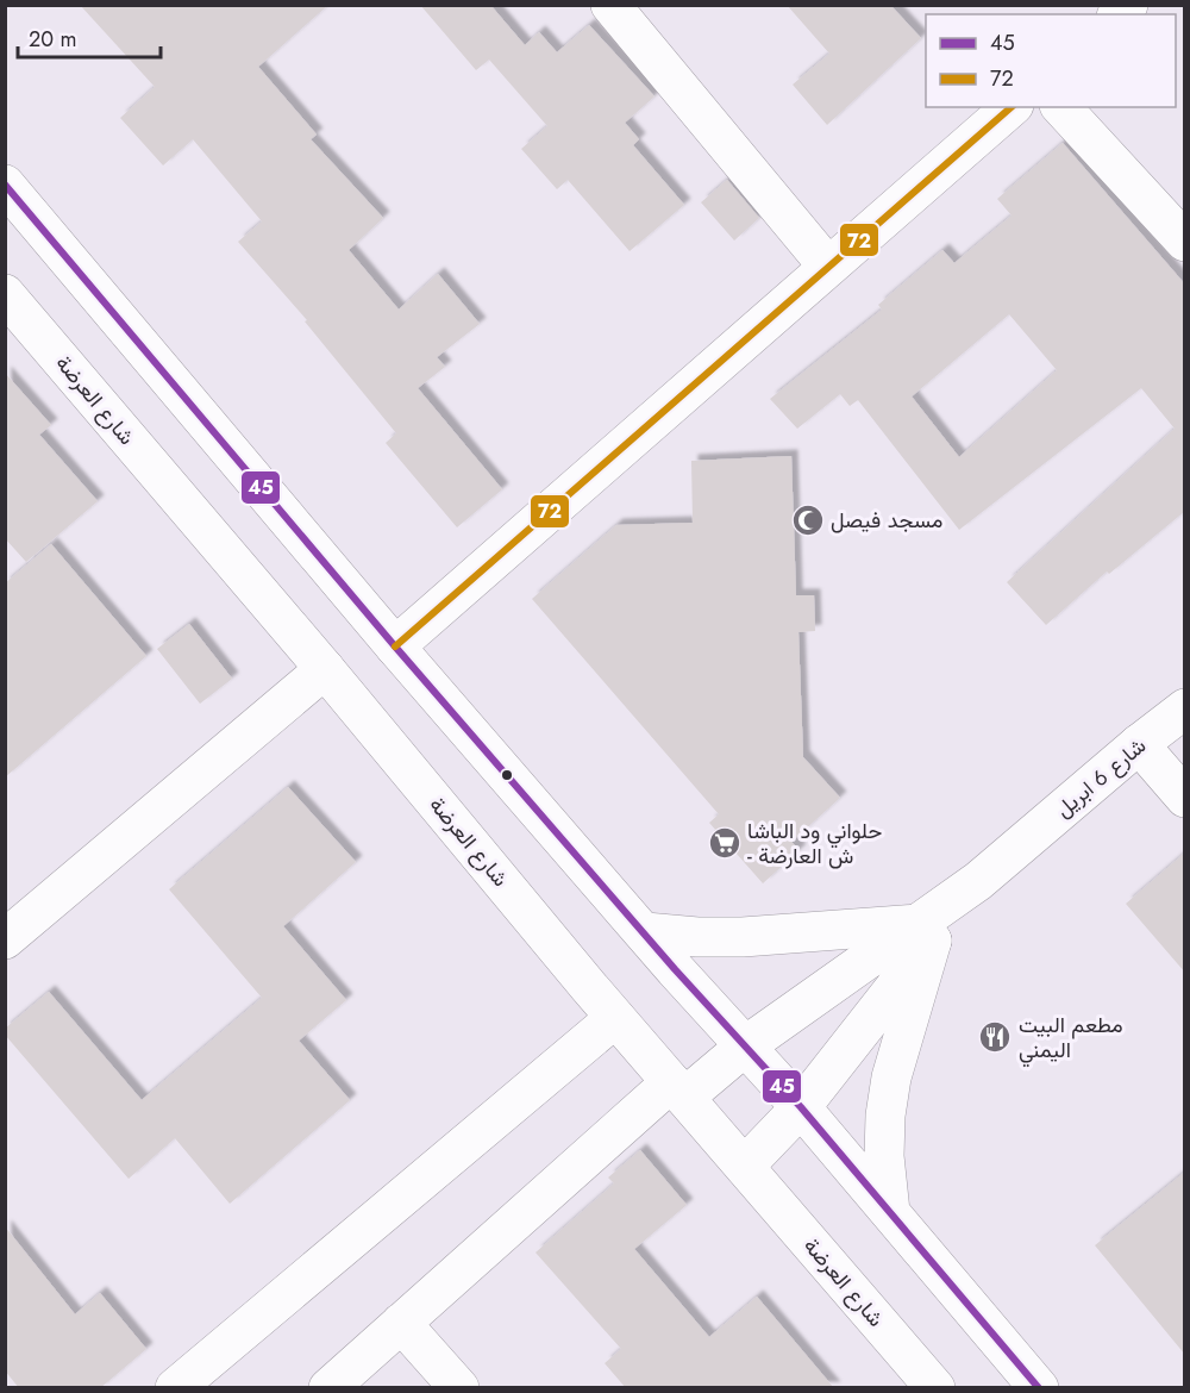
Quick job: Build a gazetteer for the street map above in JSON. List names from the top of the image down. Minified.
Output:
{"streets":{"street":["شارع العرضة","شارع 6 ابريل"]},"crossings":[["شارع العرضة","شارع 6 ابريل"]],"places":{"mosque":["مسجد فيصل"],"supermarket":["حلواني ود الباشا - ش العارضة"],"restaurant":["مطعم البيت اليمني"]},"lines":["transit line 72","transit line 45"],"legend":["45","72"],"scale_bar":"20 m"}
